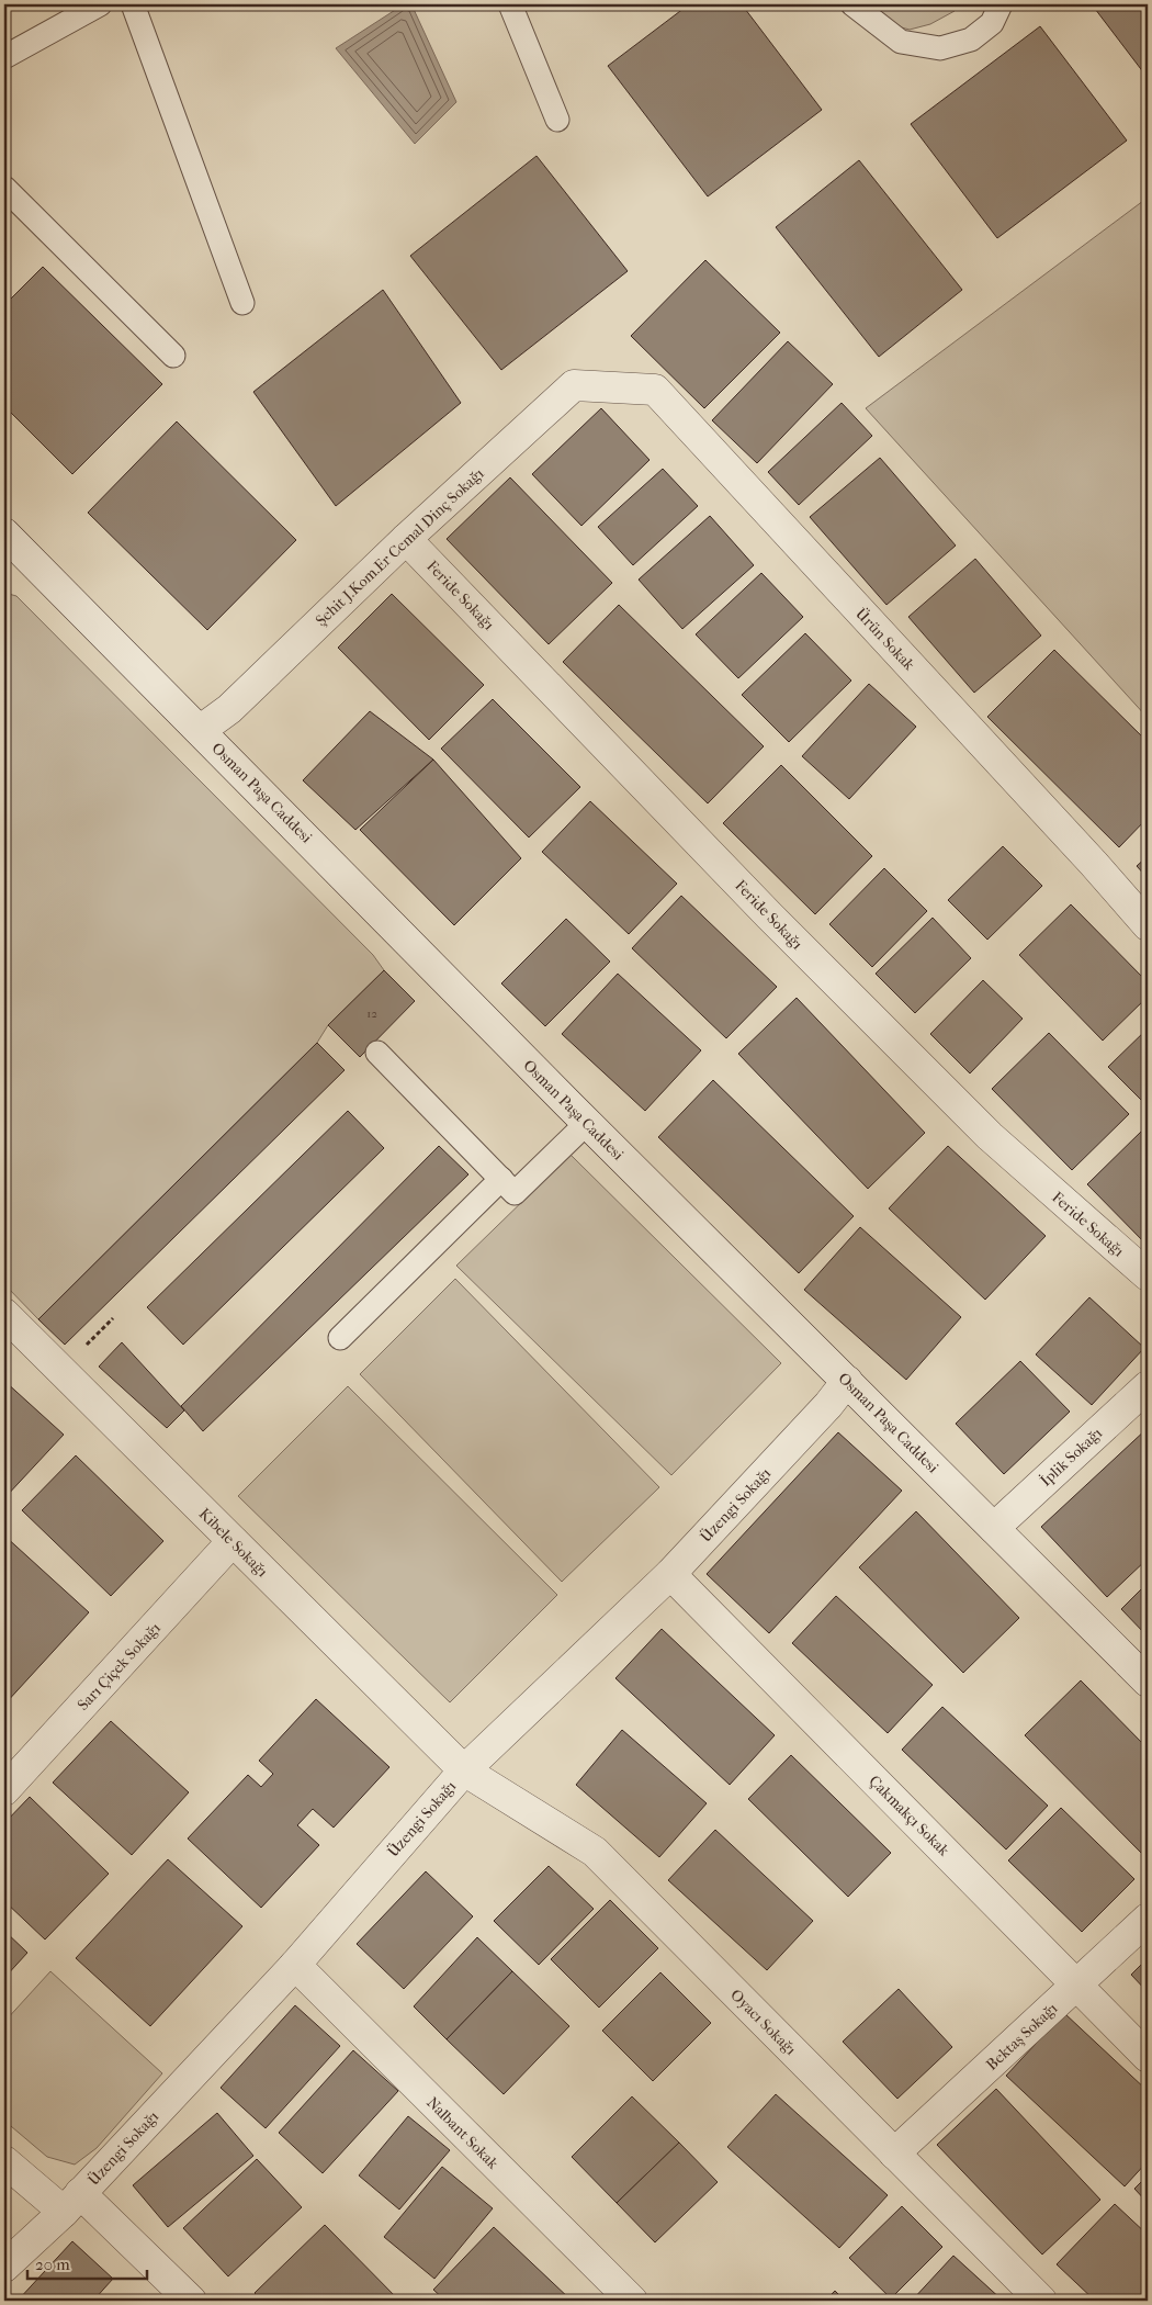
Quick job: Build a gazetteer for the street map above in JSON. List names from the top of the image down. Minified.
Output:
{"streets":{"street":["Şehit J.Kom.Er Cemal Dinç Sokağı","Feride Sokağı","Ürün Sokak","Osman Paşa Caddesi","İplik Sokağı","Üzengi Sokağı","Kibele Sokağı","Sarı Çiçek Sokağı","Çakmakçı Sokak","Oyacı Sokağı","Bektaş Sokağı","Nalbant Sokak"]},"crossings":[["Şehit J.Kom.Er Cemal Dinç Sokağı","Feride Sokağı"],["Şehit J.Kom.Er Cemal Dinç Sokağı","Ürün Sokak"],["Şehit J.Kom.Er Cemal Dinç Sokağı","Osman Paşa Caddesi"],["Osman Paşa Caddesi","İplik Sokağı"],["Osman Paşa Caddesi","Üzengi Sokağı"],["Üzengi Sokağı","Kibele Sokağı"],["Üzengi Sokağı","Çakmakçı Sokak"],["Üzengi Sokağı","Oyacı Sokağı"],["Üzengi Sokağı","Nalbant Sokak"],["Kibele Sokağı","Sarı Çiçek Sokağı"],["Kibele Sokağı","Oyacı Sokağı"],["Çakmakçı Sokak","Bektaş Sokağı"],["Oyacı Sokağı","Bektaş Sokağı"]],"house_numbers":["12"],"scale_bar":"20 m"}
